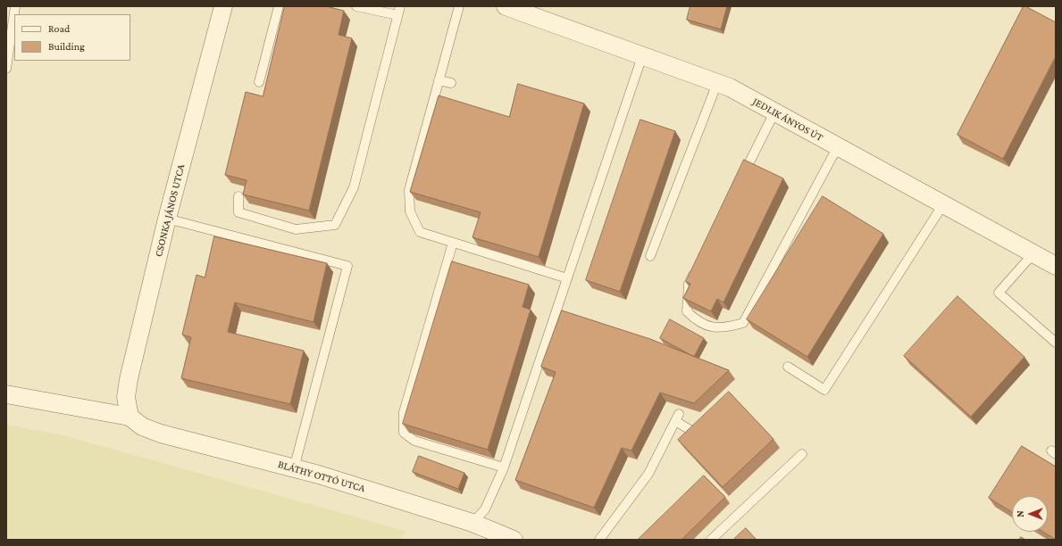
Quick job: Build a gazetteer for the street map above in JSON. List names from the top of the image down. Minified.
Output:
{"streets":{"street":["JEDLIK ÁNYOS ÚT","CSONKA JÁNOS UTCA","BLÁTHY OTTÓ UTCA"]},"crossings":[["CSONKA JÁNOS UTCA","BLÁTHY OTTÓ UTCA"]],"legend":["Road","Building"],"north":"left"}
